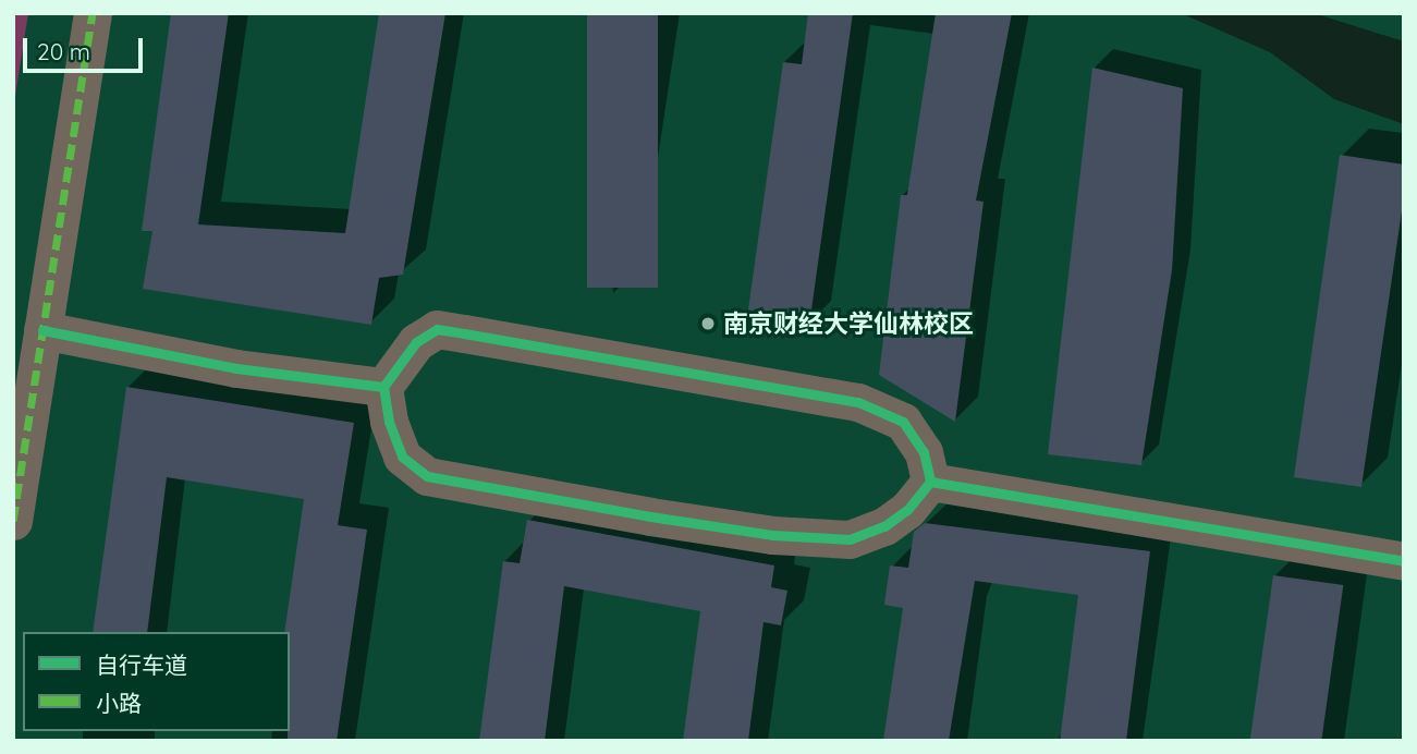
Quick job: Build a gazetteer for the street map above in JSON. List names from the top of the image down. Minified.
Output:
{"places":["南京财经大学仙林校区"],"legend":["自行车道","小路"],"scale_bar":"20 m"}
